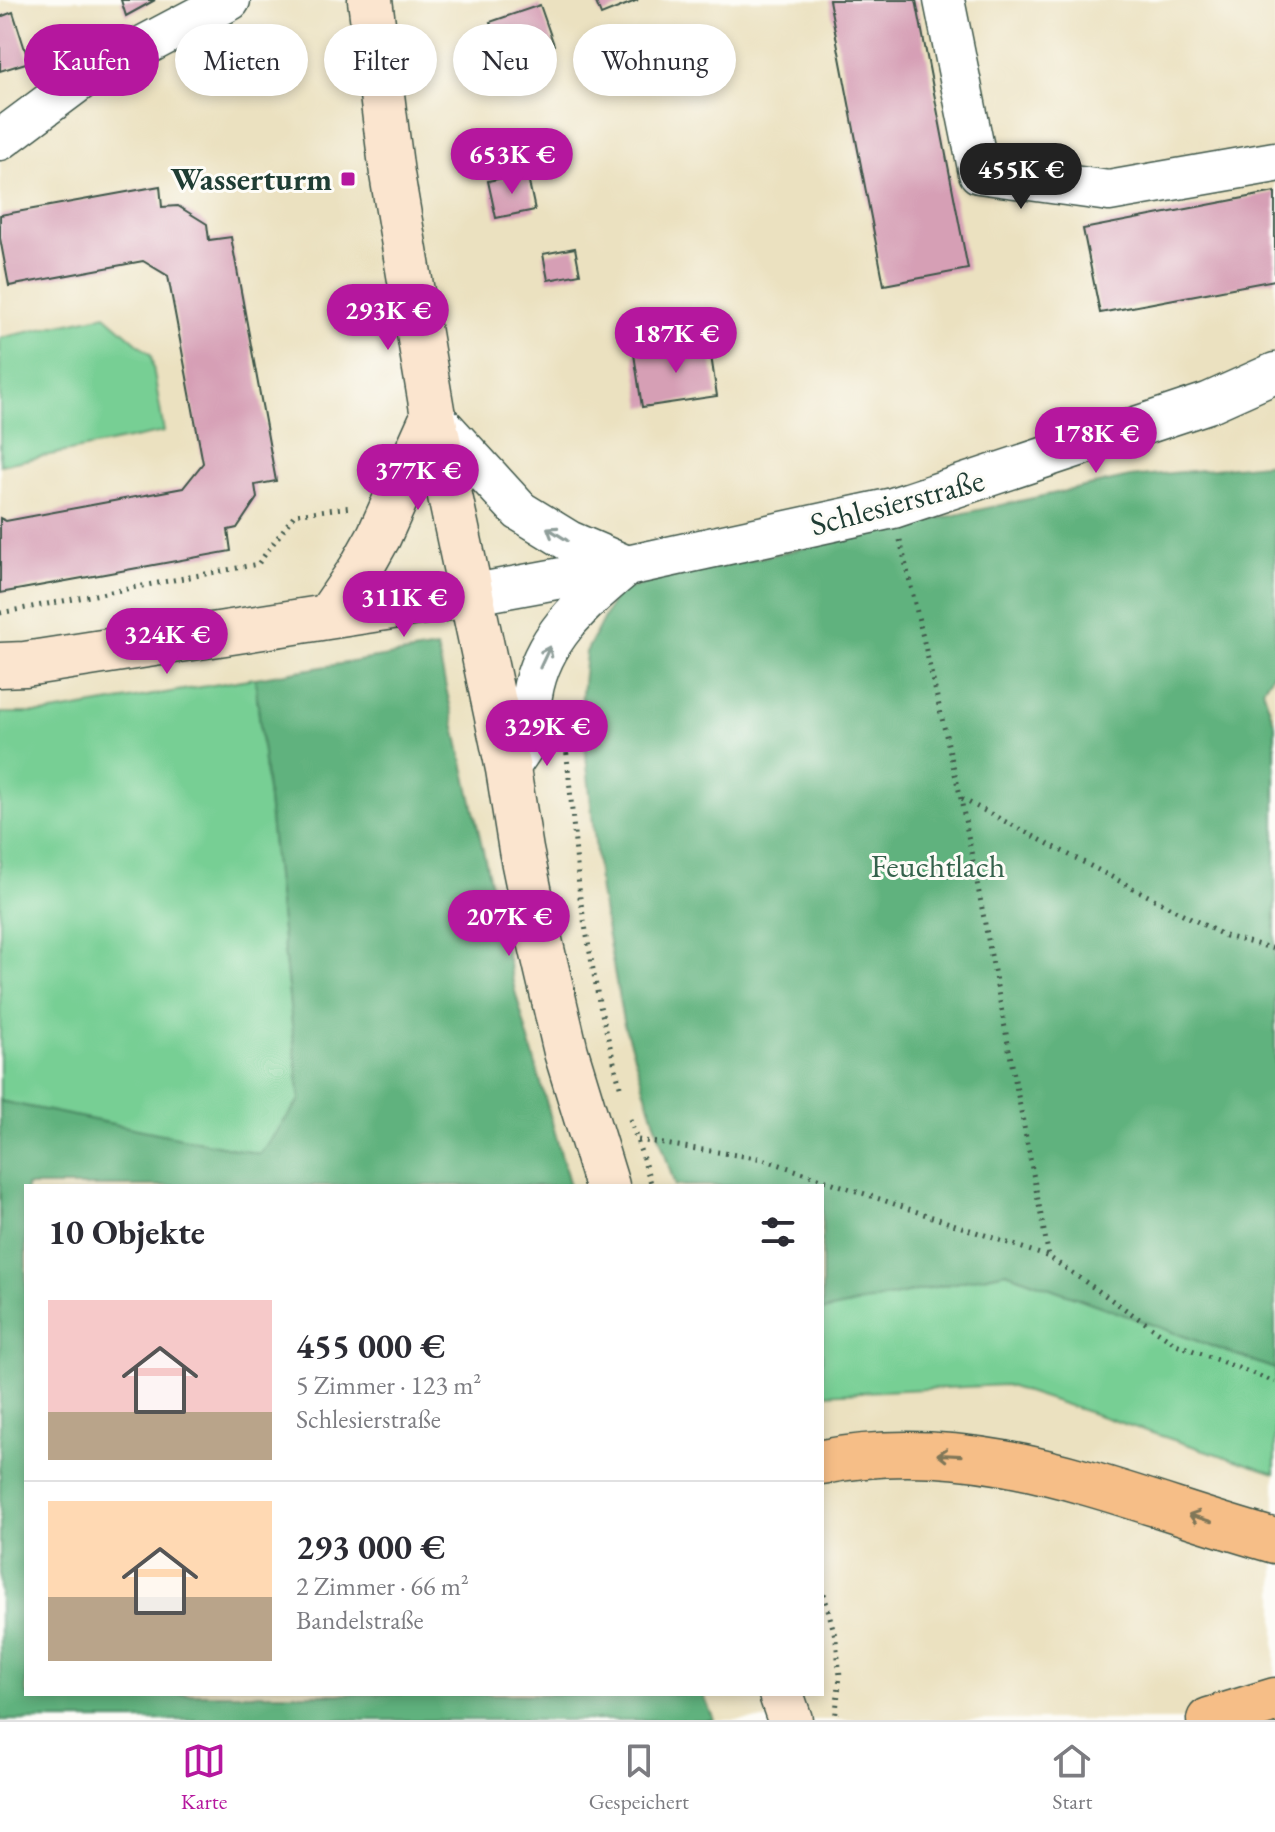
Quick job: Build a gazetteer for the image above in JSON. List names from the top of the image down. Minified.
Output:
{"streets":{"street":["Schlesierstraße"]},"parks":["Feuchtlach"],"places":{"transit":["Wasserturm"]},"page":{"chip":["Kaufen","Mieten","Filter","Neu","Wohnung"],"price":["653K €","455K €","293K €","187K €","178K €","377K €","311K €","324K €","329K €","207K €"],"heading":"10 Objekte","list":[{"name":"455 000 €","note":"5 Zimmer · 123 m² · Schlesierstraße"},{"name":"293 000 €","note":"2 Zimmer · 66 m² · Bandelstraße"}],"tabs":["Karte","Gespeichert","Start"]}}
